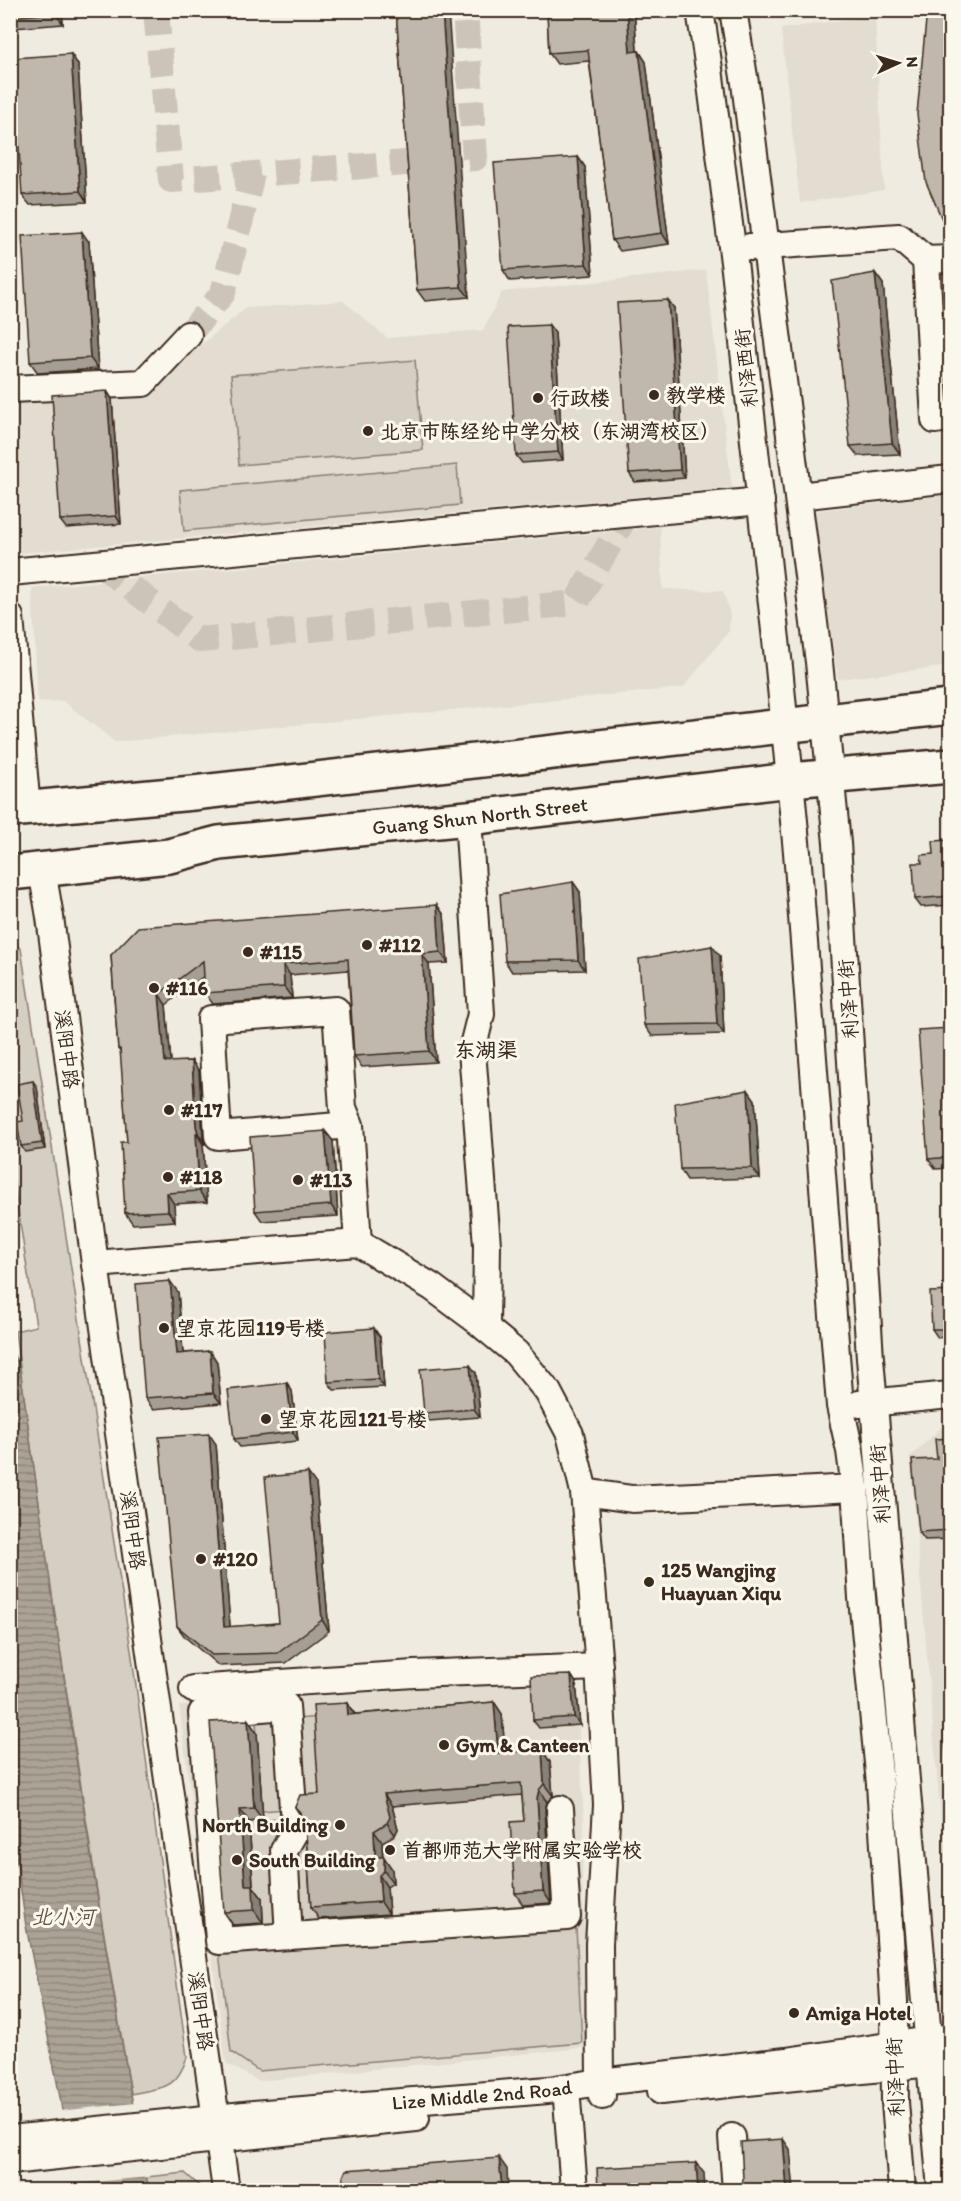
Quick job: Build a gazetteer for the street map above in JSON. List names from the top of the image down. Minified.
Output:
{"streets":{"main road":["Guang Shun North Street"],"street":["利泽西街","利泽中街","溪阳中路","Lize Middle 2nd Road"]},"crossings":[["利泽西街","利泽中街"],["Guang Shun North Street","利泽中街"],["Guang Shun North Street","溪阳中路"],["利泽中街","Lize Middle 2nd Road"],["溪阳中路","Lize Middle 2nd Road"]],"districts":["东湖渠"],"water":["北小河"],"places":["教学楼","行政楼","北京市陈经纶中学分校（东湖湾校区）","#112","#115","#116","#117","#118","#113","望京花园119号楼","望京花园121号楼","#120","125 Wangjing Huayuan Xiqu","Gym & Canteen","North Building","首都师范大学附属实验学校","South Building","Amiga Hotel"],"north":"right"}
